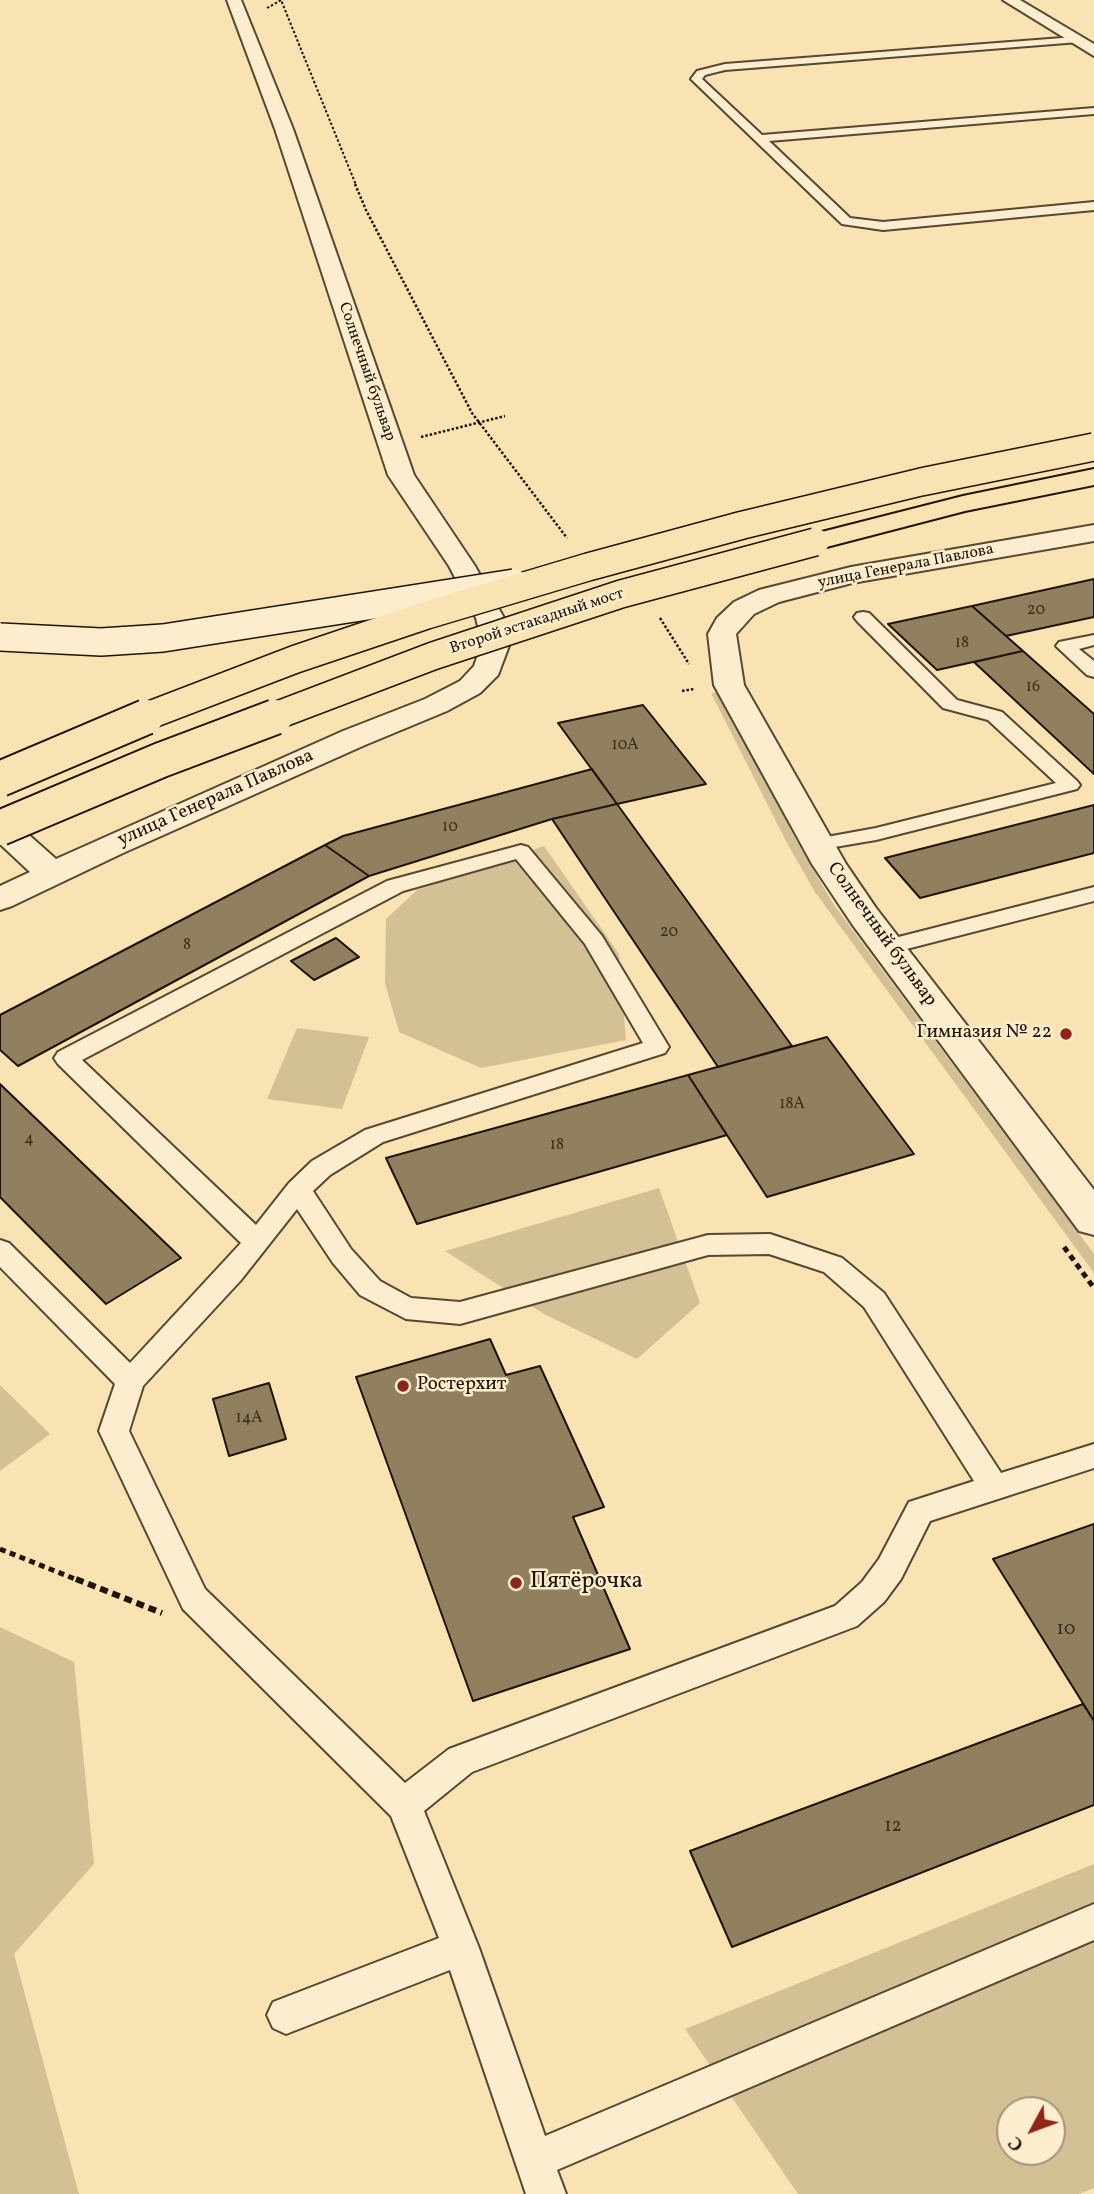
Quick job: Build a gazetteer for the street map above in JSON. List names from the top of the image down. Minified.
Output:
{"streets":{"main road":["Второй эстакадный мост"],"street":["Солнечный бульвар","улица Генерала Павлова"]},"crossings":[["Солнечный бульвар","улица Генерала Павлова"]],"places":["Гимназия № 22","Ростерхит","Пятёрочка"],"house_numbers":["20","18","16","10А","10","20","8","18А","4","18","14А","10","12"],"north":"bottom left"}
